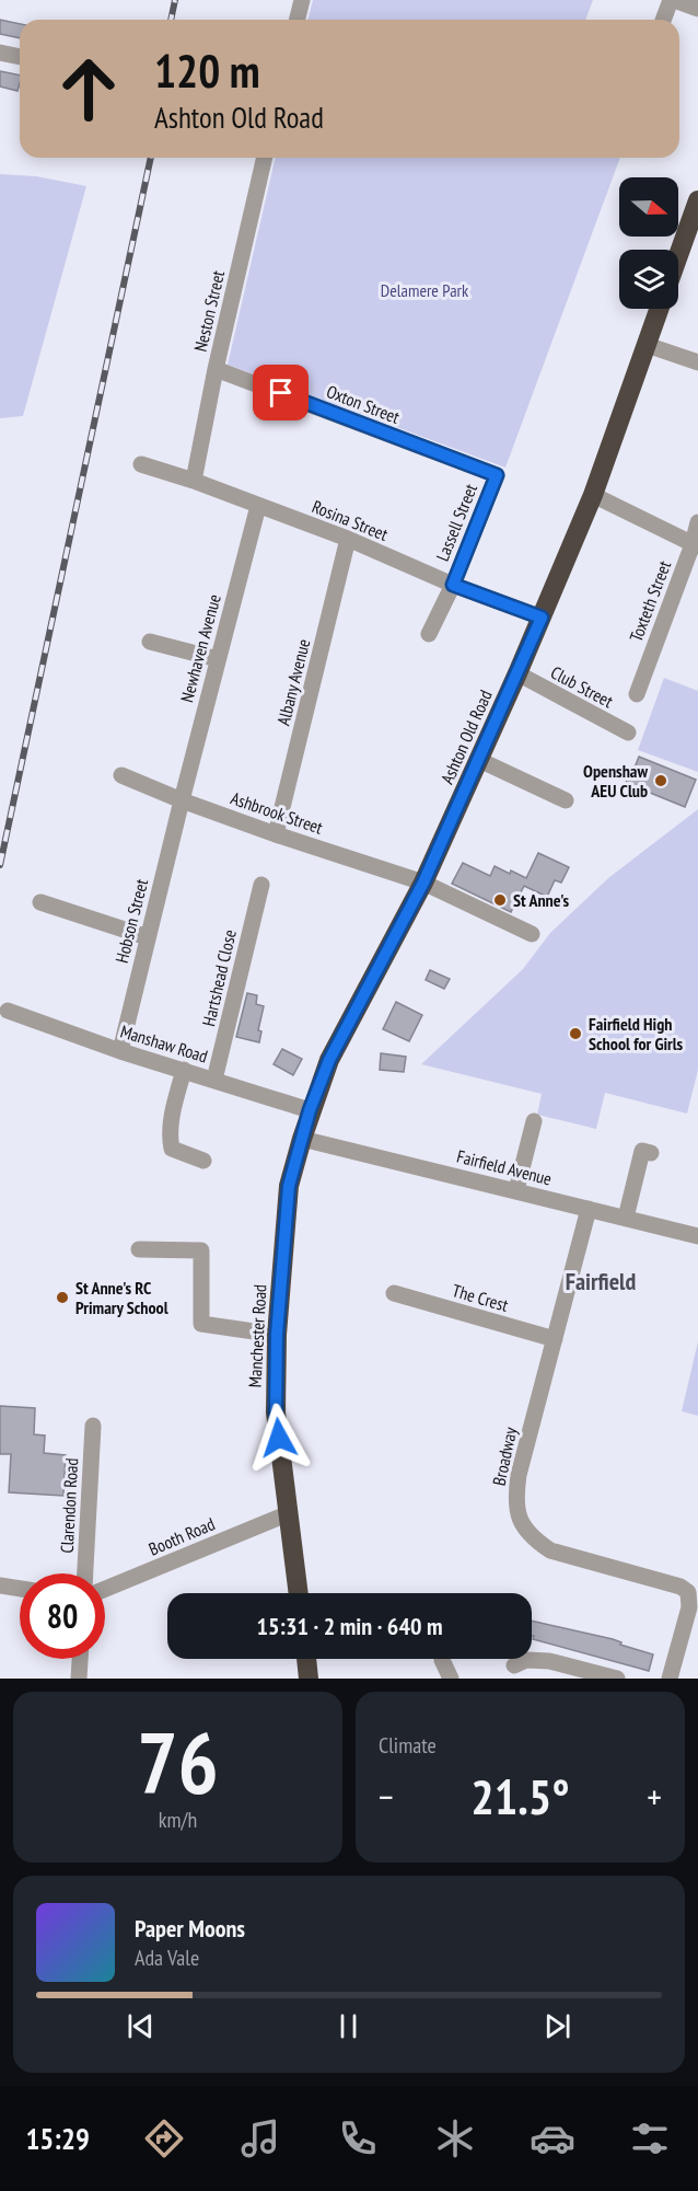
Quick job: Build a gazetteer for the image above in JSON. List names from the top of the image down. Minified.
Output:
{"streets":{"highway":["Ashton Old Road","Manchester Road"],"street":["Neston Street","Oxton Street","Rosina Street","Lassell Street","Toxteth Street","Newhaven Avenue","Albany Avenue","Club Street","Ashbrook Street","Hobson Street","Hartshead Close","Manshaw Road","Fairfield Avenue","The Crest","Broadway","Clarendon Road","Booth Road"]},"crossings":[["Neston Street","Oxton Street"],["Neston Street","Rosina Street"],["Oxton Street","Lassell Street"],["Rosina Street","Lassell Street"],["Rosina Street","Newhaven Avenue"],["Rosina Street","Albany Avenue"],["Rosina Street","Ashton Old Road"],["Newhaven Avenue","Ashbrook Street"],["Newhaven Avenue","Hobson Street"],["Albany Avenue","Ashbrook Street"],["Club Street","Ashton Old Road"],["Ashton Old Road","Ashbrook Street"],["Ashton Old Road","Manshaw Road"],["Ashton Old Road","Fairfield Avenue"],["Ashton Old Road","Manchester Road"],["Ashbrook Street","Hobson Street"],["Hobson Street","Manshaw Road"],["Hartshead Close","Manshaw Road"],["Fairfield Avenue","Broadway"],["The Crest","Broadway"],["Manchester Road","Booth Road"]],"districts":["Fairfield"],"parks":["Delamere Park"],"places":["Openshaw AEU Club","St Anne's","Fairfield High School for Girls","St Anne's RC Primary School"],"north":"right","page":{"turn":["120 m","Ashton Old Road"],"limit":"80","trip":"15:31 · 2 min · 640 m","tile":[["76","km/h"],"Climate"],"heat":["−","21.5°","+"],"song":["Paper Moons","Ada Vale"],"tabs":"15:29"}}
